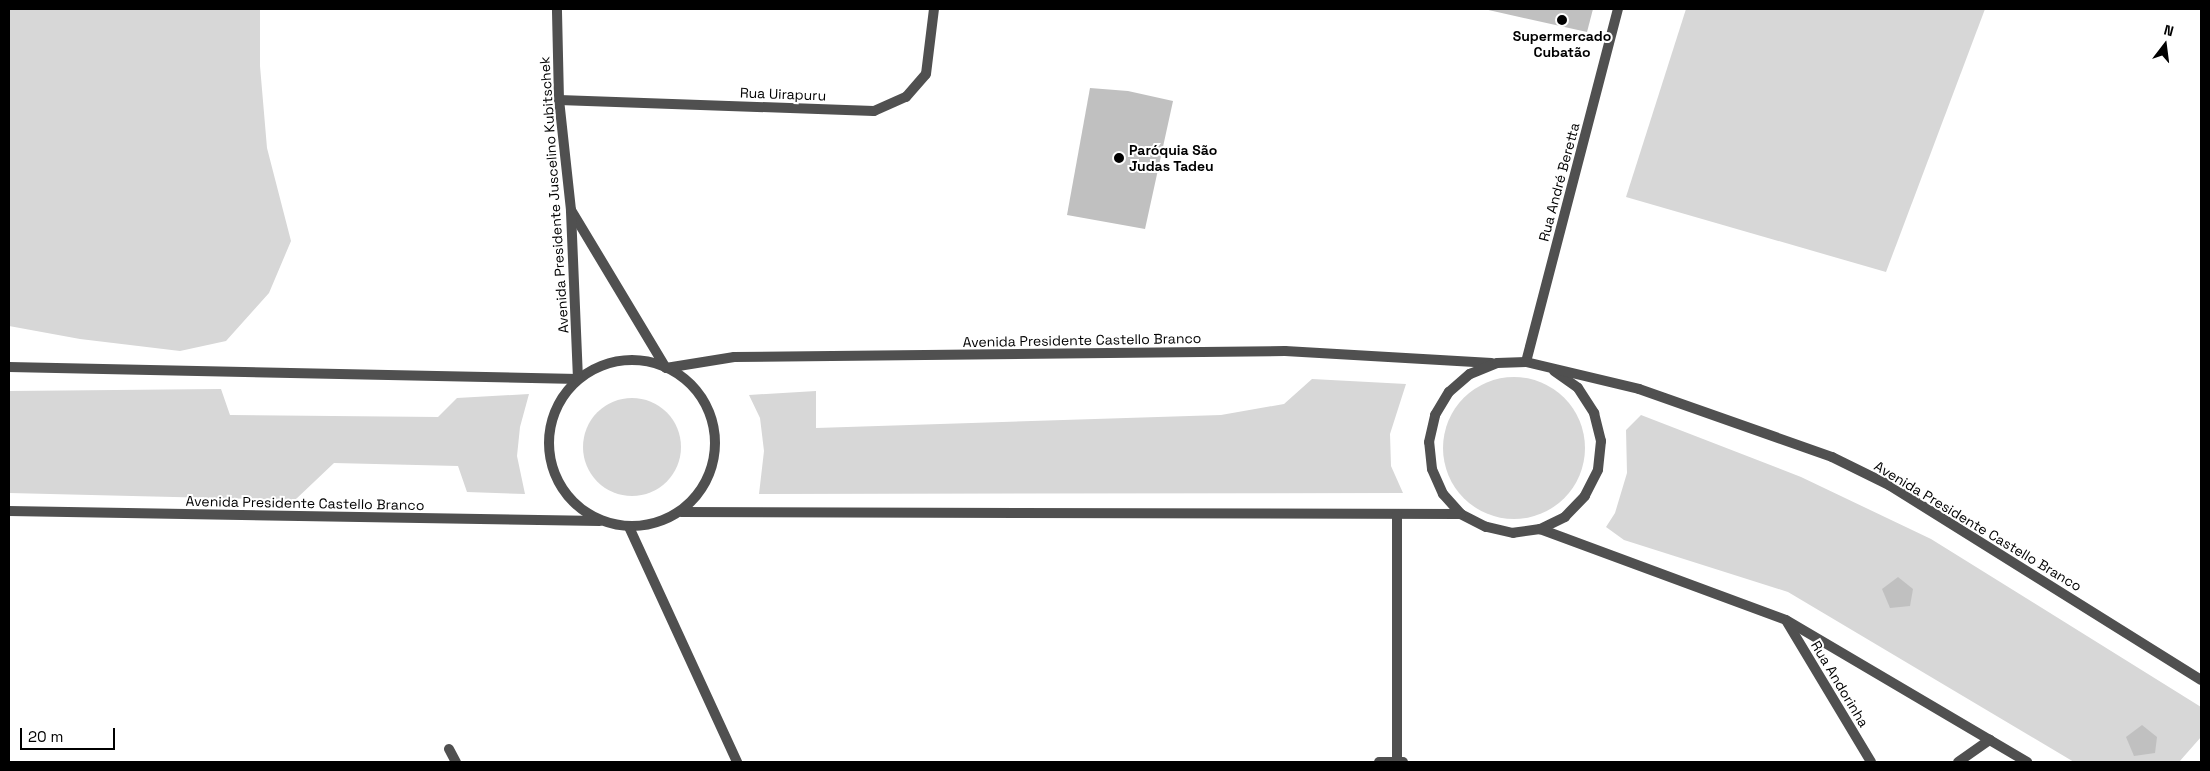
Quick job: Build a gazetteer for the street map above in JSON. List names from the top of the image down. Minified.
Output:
{"streets":{"street":["Rua Uirapuru","Rua André Beretta","Avenida Presidente Juscelino Kubitschek","Avenida Presidente Castello Branco","Rua Andorinha"]},"crossings":[["Rua Uirapuru","Avenida Presidente Juscelino Kubitschek"],["Rua André Beretta","Avenida Presidente Castello Branco"],["Avenida Presidente Juscelino Kubitschek","Avenida Presidente Castello Branco"]],"places":["Supermercado Cubatão","Paróquia São Judas Tadeu"],"scale_bar":"20 m","north":"top"}
